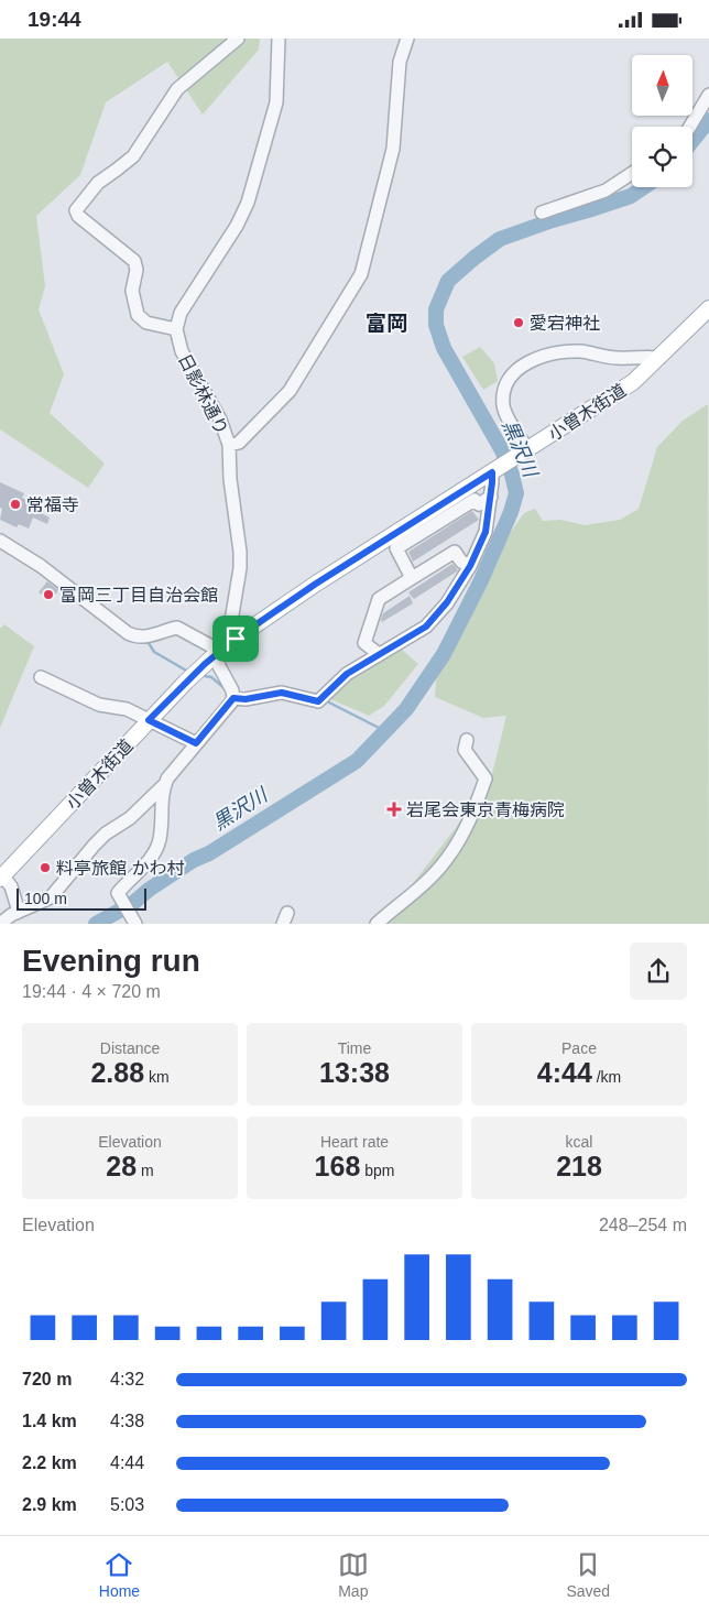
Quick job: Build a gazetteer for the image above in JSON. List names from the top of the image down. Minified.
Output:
{"streets":{"main road":["小曽木街道"],"street":["日影林通り"]},"crossings":[["日影林通り","小曽木街道"]],"districts":["富岡"],"water":["黒沢川"],"places":{"other":["愛宕神社","常福寺","富岡三丁目自治会館","料亭旅館 かわ村"],"health":["岩尾会東京青梅病院"]},"scale_bar":"100 m","north":"top","page":{"status":"19:44","scale":"100 m","heading":["Evening run","19:44 · 4 × 720 m"],"stats":[["Distance","2.88 km"],["Time","13:38"],["Pace","4:44 /km"],["Elevation","28 m"],["Heart rate","168 bpm"],["kcal","218"]],"chart":["Elevation","248–254 m"],"list":[{"name":"720 m","note":"4:32"},{"name":"1.4 km","note":"4:38"},{"name":"2.2 km","note":"4:44"},{"name":"2.9 km","note":"5:03"}],"tabs":["Home","Map","Saved"]}}
